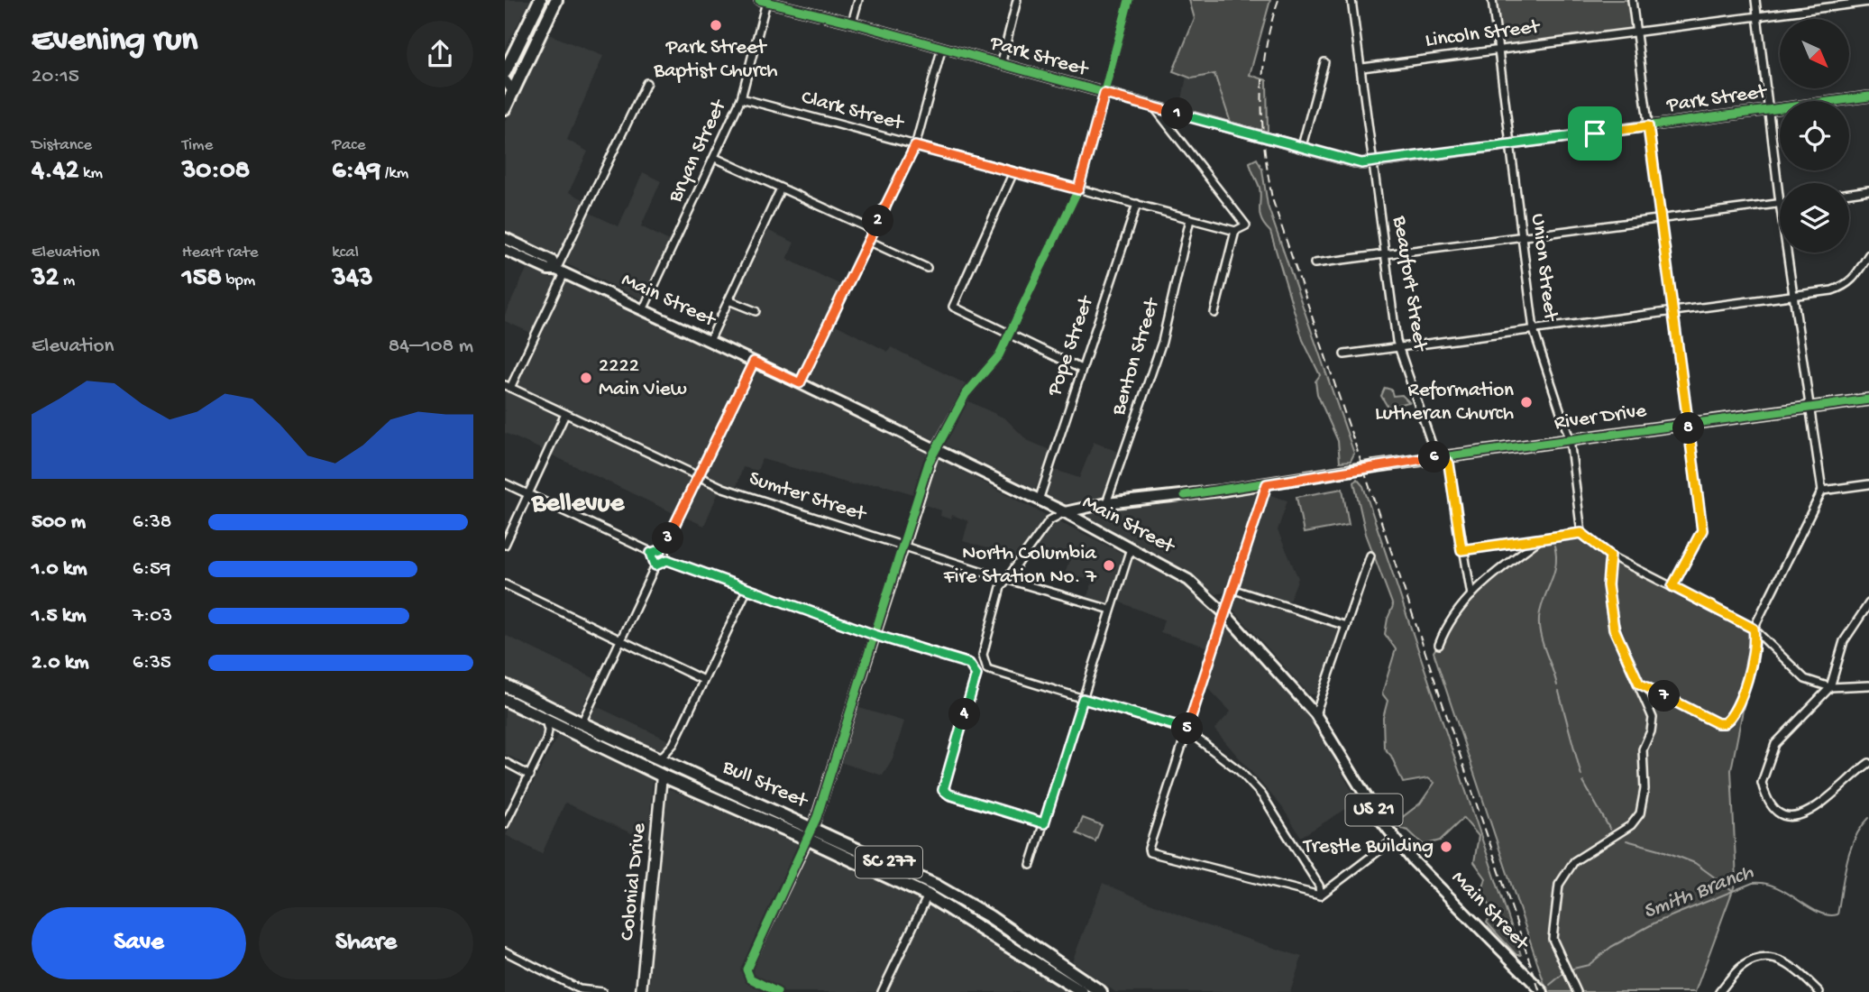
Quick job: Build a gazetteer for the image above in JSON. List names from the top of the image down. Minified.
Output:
{"streets":{"highway":["Bull Street","SC 277"],"main road":["Main Street","River Drive","US 21","Colonial Drive"],"street":["Lincoln Street","Park Street","Clark Street","Bryan Street","Union Street","Beaufort Street","Pope Street","Benton Street","Sumter Street"]},"crossings":[["Lincoln Street","Union Street"],["Lincoln Street","Beaufort Street"],["Park Street","Bryan Street"],["Park Street","Union Street"],["Park Street","Beaufort Street"],["Clark Street","Bryan Street"],["Clark Street","Pope Street"],["Clark Street","Benton Street"],["Bryan Street","Main Street"],["Union Street","River Drive"],["Beaufort Street","River Drive"],["Main Street","Pope Street"],["Main Street","River Drive"],["Benton Street","River Drive"],["Bull Street","Colonial Drive"]],"districts":["Bellevue"],"water":["Smith Branch"],"places":["Park Street Baptist Church","2222 Main View","Reformation Lutheran Church","North Columbia Fire Station No. 7","Trestle Building"],"north":"bottom right","page":{"heading":["Evening run","20:15"],"pins":["1","2","8","6","3","7","4","5"],"stats":[["Distance","4.42 km"],["Time","30:08"],["Pace","6:49 /km"],["Elevation","32 m"],["Heart rate","158 bpm"],["kcal","343"]],"chart":["Elevation","84–108 m"],"list":[{"name":"500 m","note":"6:38"},{"name":"1.0 km","note":"6:59"},{"name":"1.5 km","note":"7:03"},{"name":"2.0 km","note":"6:35"}],"buttons":["Save","Share"]}}
